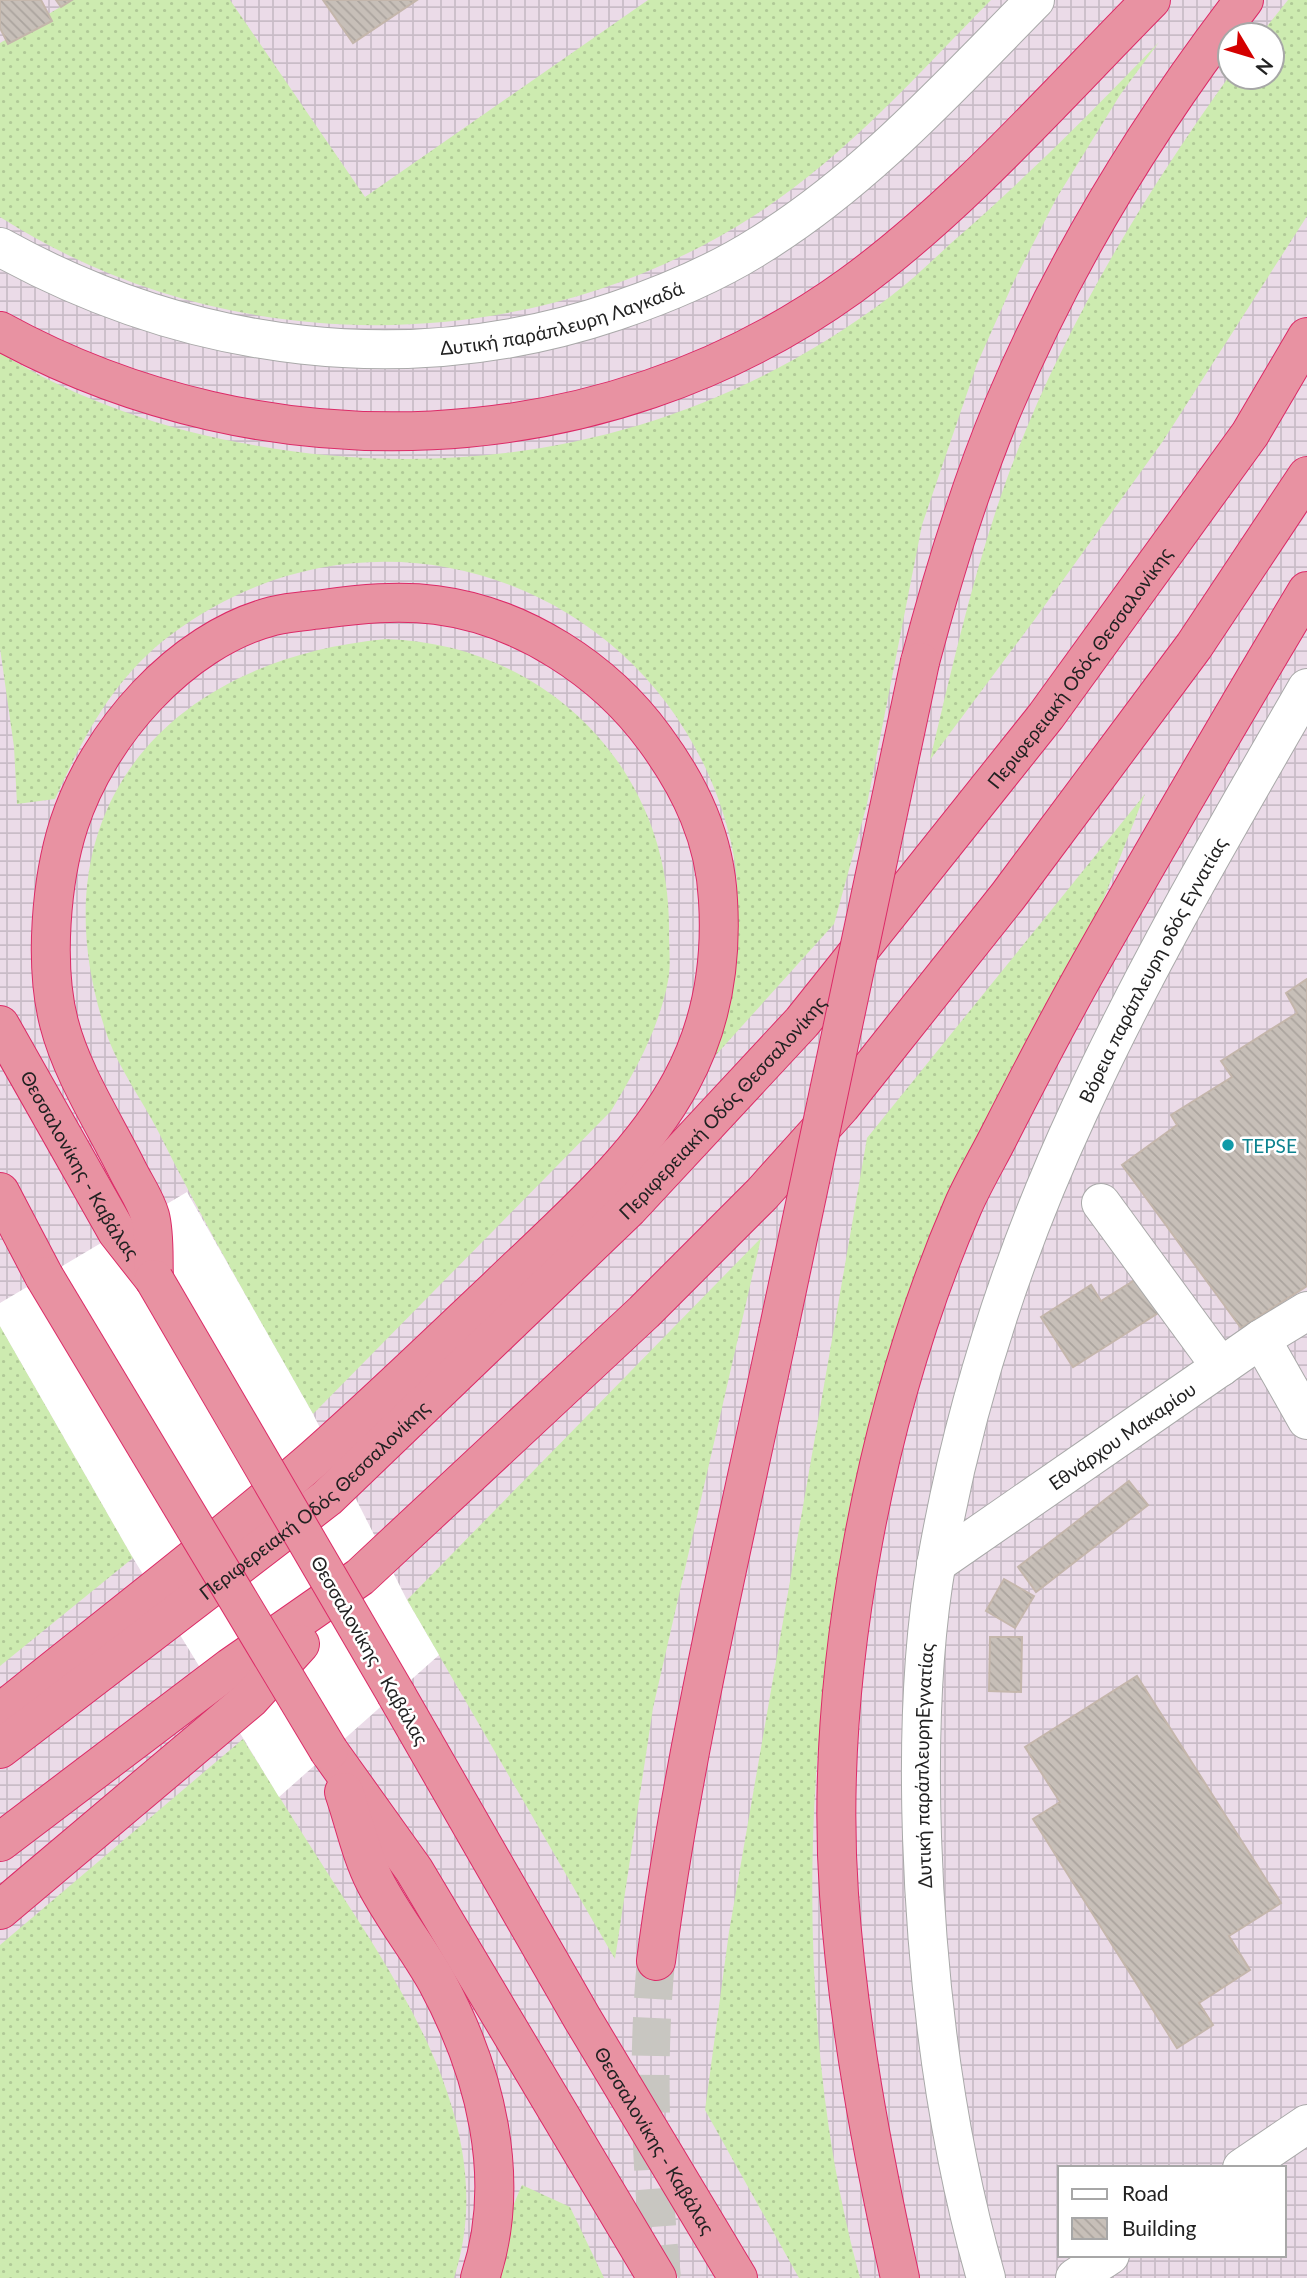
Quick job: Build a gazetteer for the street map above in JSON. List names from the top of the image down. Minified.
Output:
{"streets":{"highway":["Περιφερειακή Οδός Θεσσαλονίκης","Θεσσαλονίκης - Καβάλας"],"street":["Δυτική παράπλευρη Λαγκαδά","Βόρεια παράπλευρη οδός Εγνατίας","Εθνάρχου Μακαρίου","Δυτική παράπλευρηΕγνατίας"]},"crossings":[["Βόρεια παράπλευρη οδός Εγνατίας","Δυτική παράπλευρηΕγνατίας"],["Εθνάρχου Μακαρίου","Δυτική παράπλευρηΕγνατίας"]],"places":["TEPSE"],"legend":["Road","Building"],"north":"bottom right"}
